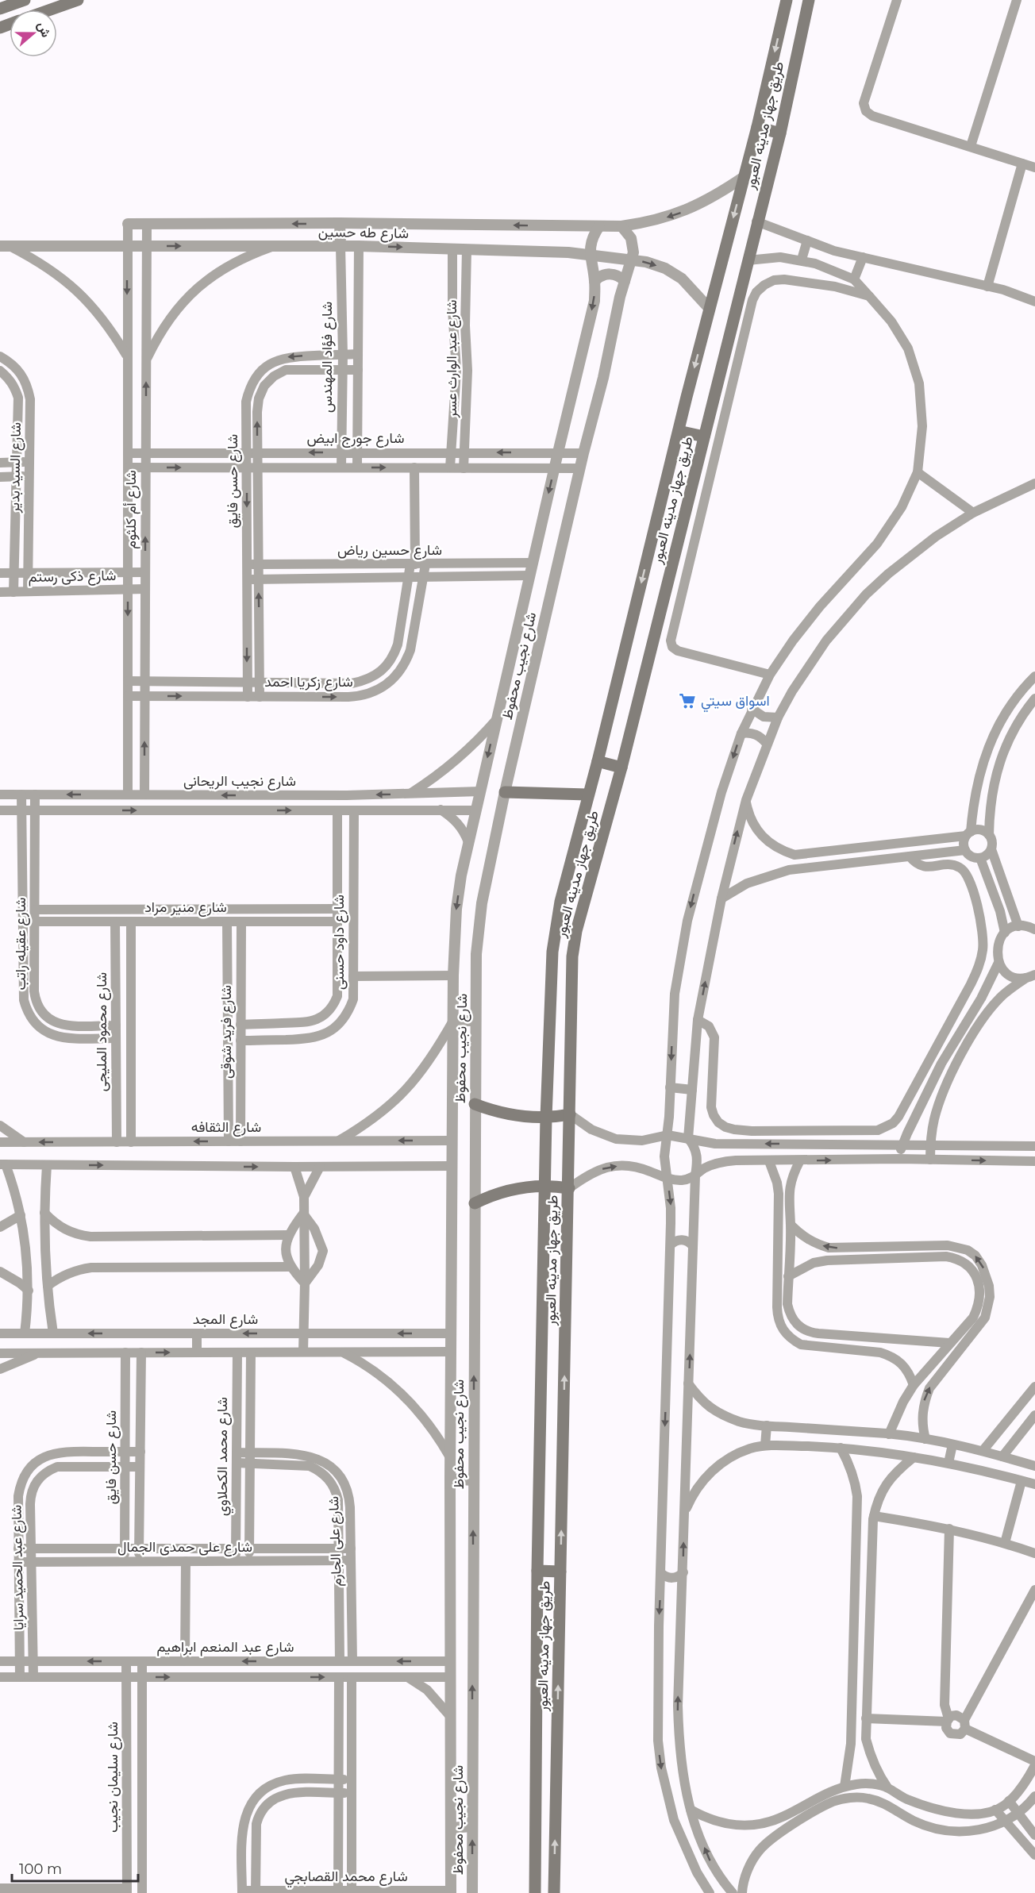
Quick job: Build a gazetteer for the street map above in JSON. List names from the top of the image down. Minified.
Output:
{"streets":{"main road":["طريق جهاز مدينه العبور"],"street":["شارع طه حسين","شارع فؤاد المهندس","شارع عبد الوارث عسر","شارع جورج ابيض","شارع السيد بدير","شارع حسن فايق","شارع أم كلثوم","شارع حسين رياض","شارع ذكى رستم","شارع نجيب محفوظ","شارع زكريا احمد","شارع نجيب الريحانى","شارع منير مراد","شارع داود حسنى","شارع عقيله راتب","شارع محمود المليجى","شارع فريد شوقى","شارع الثقافه","شارع المجد","شارع محمد الكحلاوي","شارع على الجارم","شارع على حمدى الجمال","شارع عبد الحميد سرايا","شارع عبد المنعم ابراهيم","شارع سليمان نجيب","شارع محمد القصابجي"]},"crossings":[["طريق جهاز مدينه العبور","شارع طه حسين"],["شارع طه حسين","شارع فؤاد المهندس"],["شارع طه حسين","شارع عبد الوارث عسر"],["شارع طه حسين","شارع أم كلثوم"],["شارع طه حسين","شارع نجيب محفوظ"],["شارع فؤاد المهندس","شارع جورج ابيض"],["شارع فؤاد المهندس","شارع حسن فايق"],["شارع عبد الوارث عسر","شارع جورج ابيض"],["شارع جورج ابيض","شارع حسن فايق"],["شارع جورج ابيض","شارع أم كلثوم"],["شارع جورج ابيض","شارع نجيب محفوظ"],["شارع السيد بدير","شارع ذكى رستم"],["شارع حسن فايق","شارع حسين رياض"],["شارع حسن فايق","شارع زكريا احمد"],["شارع حسن فايق","شارع على حمدى الجمال"],["شارع حسن فايق","شارع عبد الحميد سرايا"],["شارع أم كلثوم","شارع ذكى رستم"],["شارع أم كلثوم","شارع زكريا احمد"],["شارع أم كلثوم","شارع نجيب الريحانى"],["شارع حسين رياض","شارع نجيب محفوظ"],["شارع حسين رياض","شارع زكريا احمد"],["شارع نجيب محفوظ","شارع نجيب الريحانى"],["شارع نجيب محفوظ","شارع الثقافه"],["شارع نجيب محفوظ","شارع المجد"],["شارع نجيب محفوظ","شارع عبد المنعم ابراهيم"],["شارع نجيب محفوظ","شارع محمد القصابجي"],["شارع نجيب الريحانى","شارع داود حسنى"],["شارع نجيب الريحانى","شارع عقيله راتب"],["شارع منير مراد","شارع داود حسنى"],["شارع منير مراد","شارع عقيله راتب"],["شارع منير مراد","شارع محمود المليجى"],["شارع منير مراد","شارع فريد شوقى"],["شارع داود حسنى","شارع فريد شوقى"],["شارع عقيله راتب","شارع محمود المليجى"],["شارع محمود المليجى","شارع الثقافه"],["شارع فريد شوقى","شارع الثقافه"],["شارع محمد الكحلاوي","شارع على الجارم"],["شارع محمد الكحلاوي","شارع على حمدى الجمال"],["شارع على الجارم","شارع على حمدى الجمال"],["شارع على الجارم","شارع عبد المنعم ابراهيم"],["شارع على حمدى الجمال","شارع عبد الحميد سرايا"],["شارع عبد الحميد سرايا","شارع عبد المنعم ابراهيم"],["شارع عبد المنعم ابراهيم","شارع سليمان نجيب"]],"one_way":["شارع زكريا احمد"],"places":{"supermarket":["اسواق سيتي"]},"scale_bar":"100 m","north":"right"}
